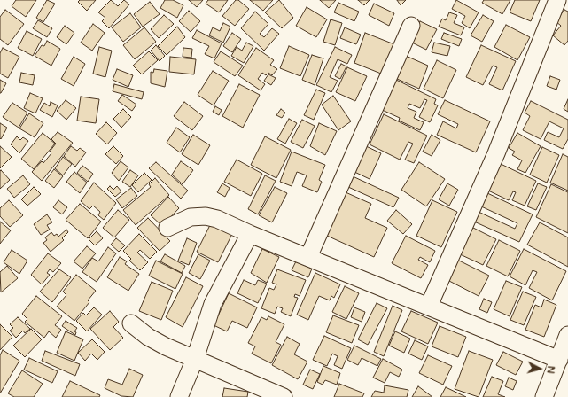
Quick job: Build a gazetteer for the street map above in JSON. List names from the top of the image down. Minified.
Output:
{"north":"right"}
